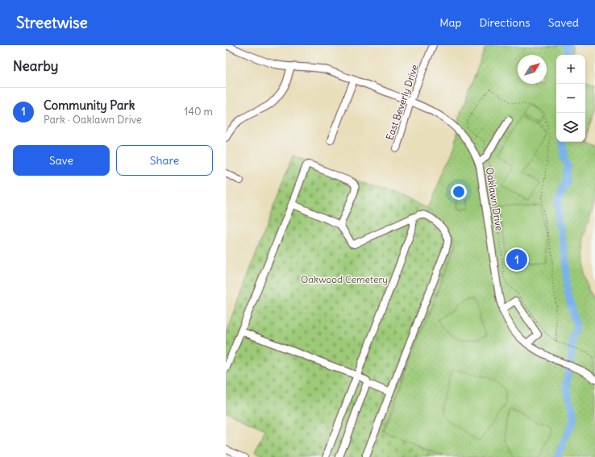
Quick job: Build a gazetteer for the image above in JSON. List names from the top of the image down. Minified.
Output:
{"streets":{"street":["East Beverly Drive","Oaklawn Drive"]},"crossings":[["East Beverly Drive","Oaklawn Drive"]],"parks":["Oakwood Cemetery"],"north":"top right","page":{"header":"Streetwise","nav":["Map","Directions","Saved"],"heading":"Nearby","map_buttons":["+","−"],"list":[{"mark":"1","name":"Community Park","note":"Park · Oaklawn Drive","value":"140 m"}],"buttons":["Save","Share"],"pins":"1"}}
